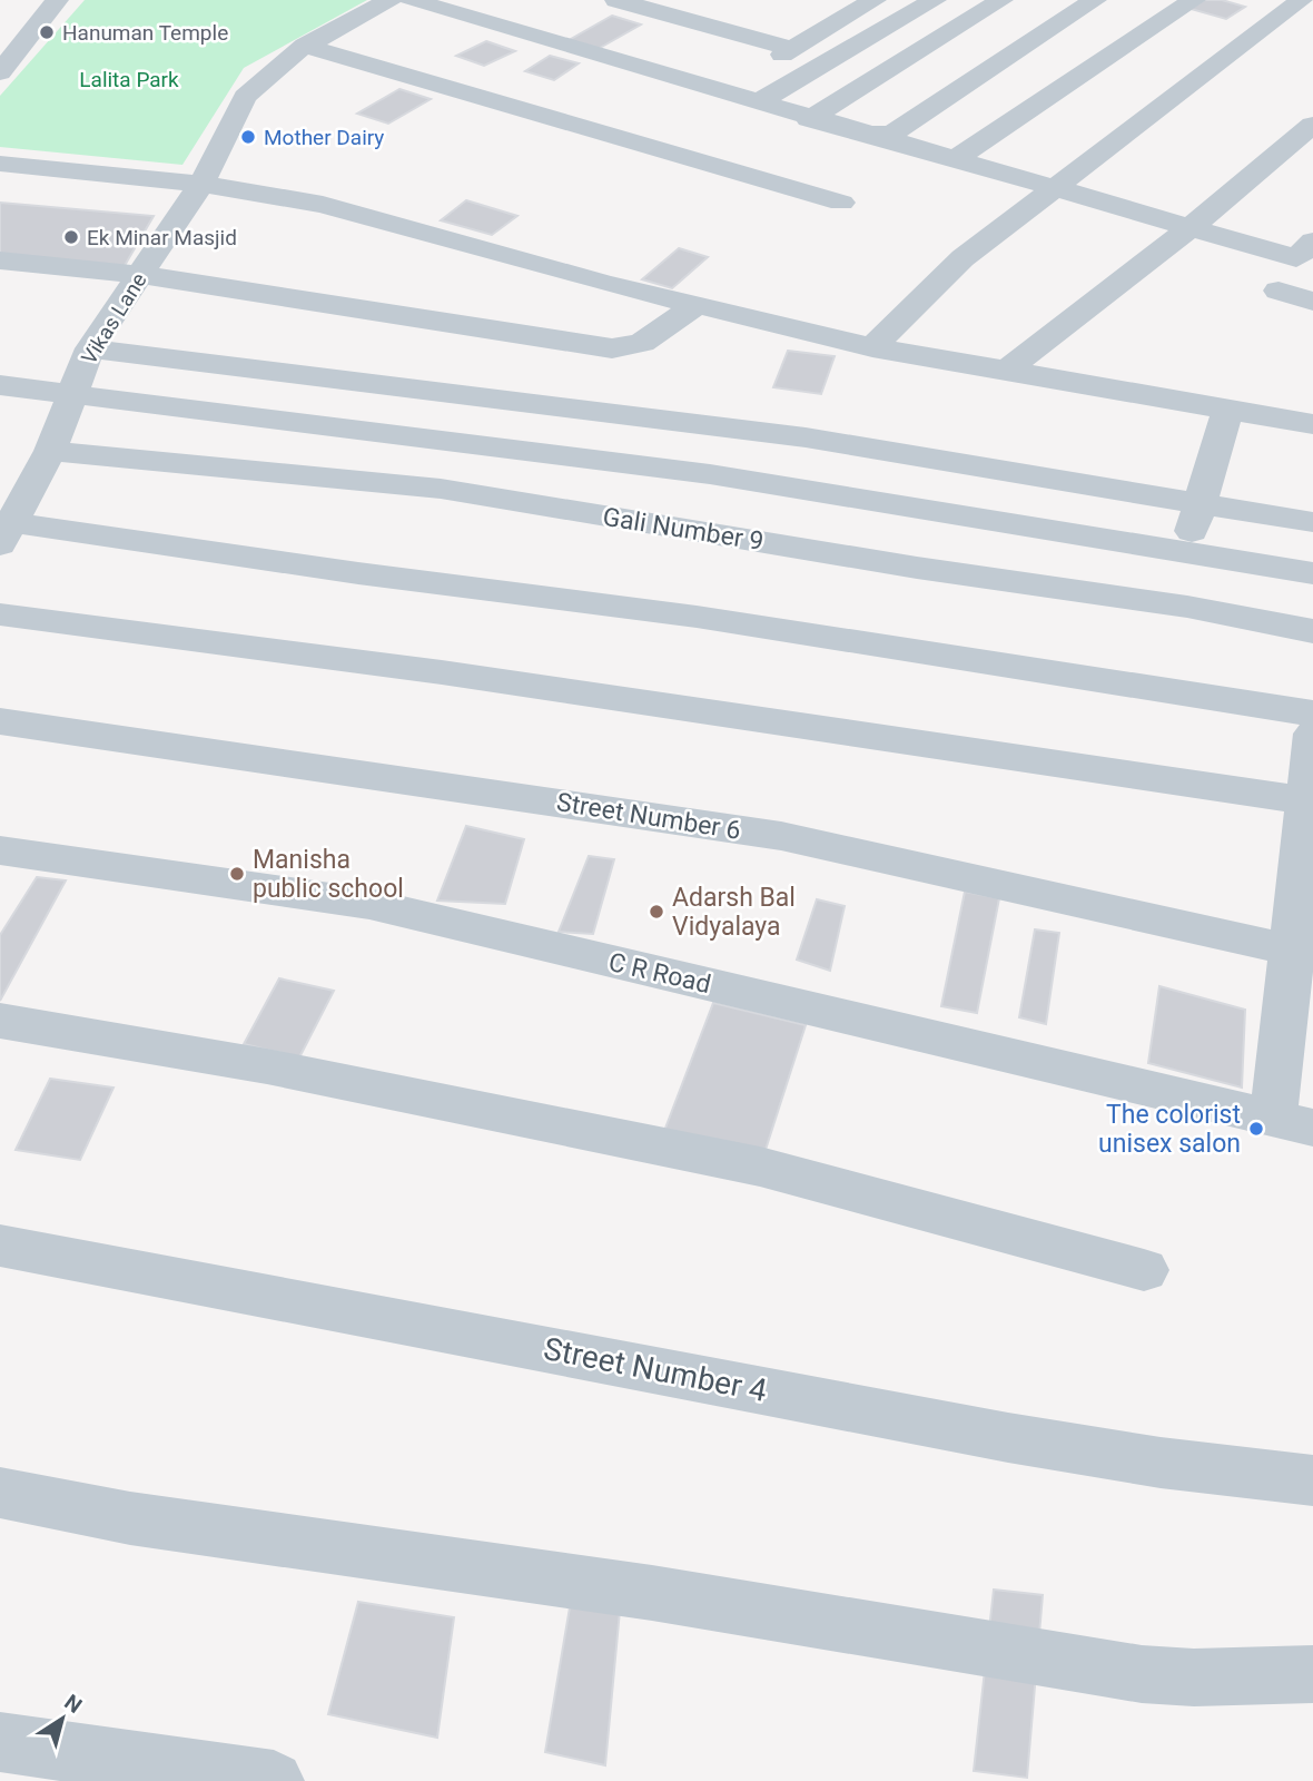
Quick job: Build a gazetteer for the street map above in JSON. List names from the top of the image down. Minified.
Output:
{"streets":{"street":["Vikas Lane","Gali Number 9","Street Number 6","C R Road","Street Number 4"]},"crossings":[["Vikas Lane","Gali Number 9"]],"parks":["Lalita Park"],"places":["Hanuman Temple","Mother Dairy","Ek Minar Masjid","Manisha public school","Adarsh Bal Vidyalaya","The colorist unisex salon"],"north":"top right"}
